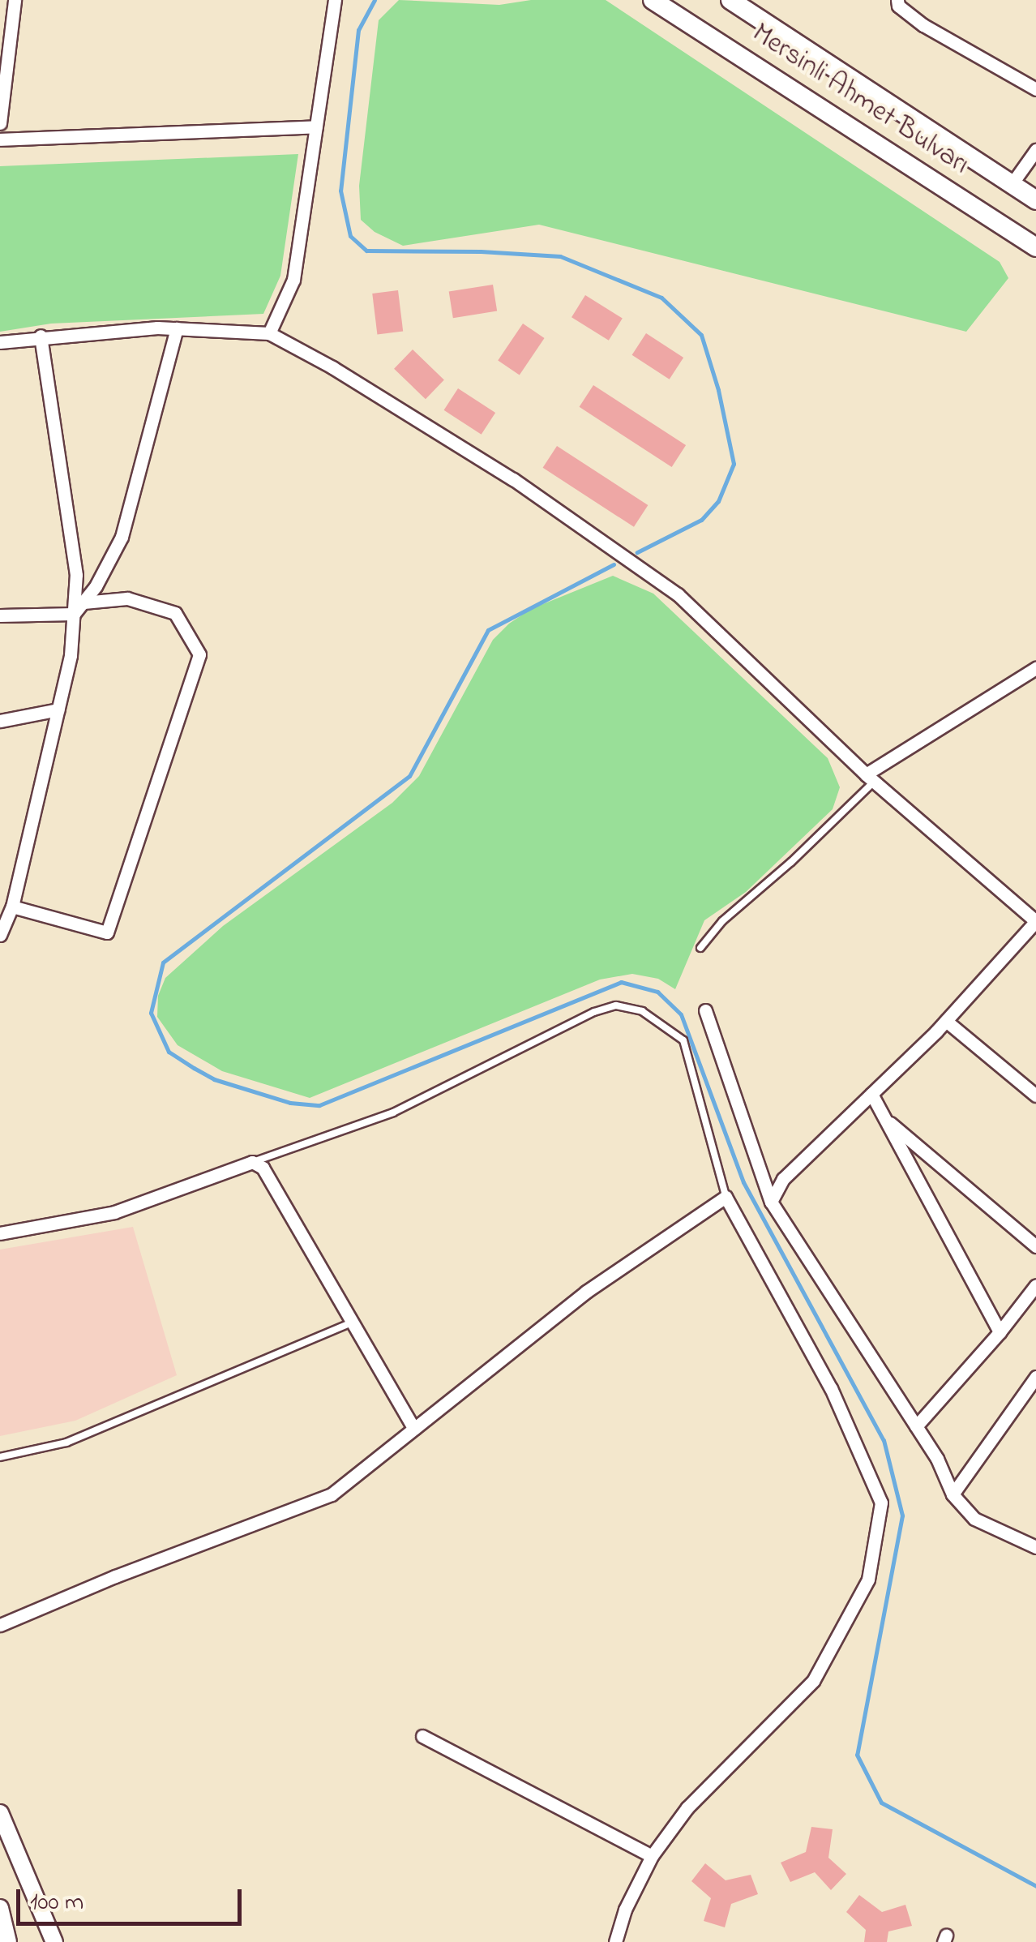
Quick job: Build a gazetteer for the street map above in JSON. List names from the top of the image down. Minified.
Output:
{"streets":{"main road":["Mersinli Ahmet Bulvarı"]},"scale_bar":"100 m"}
